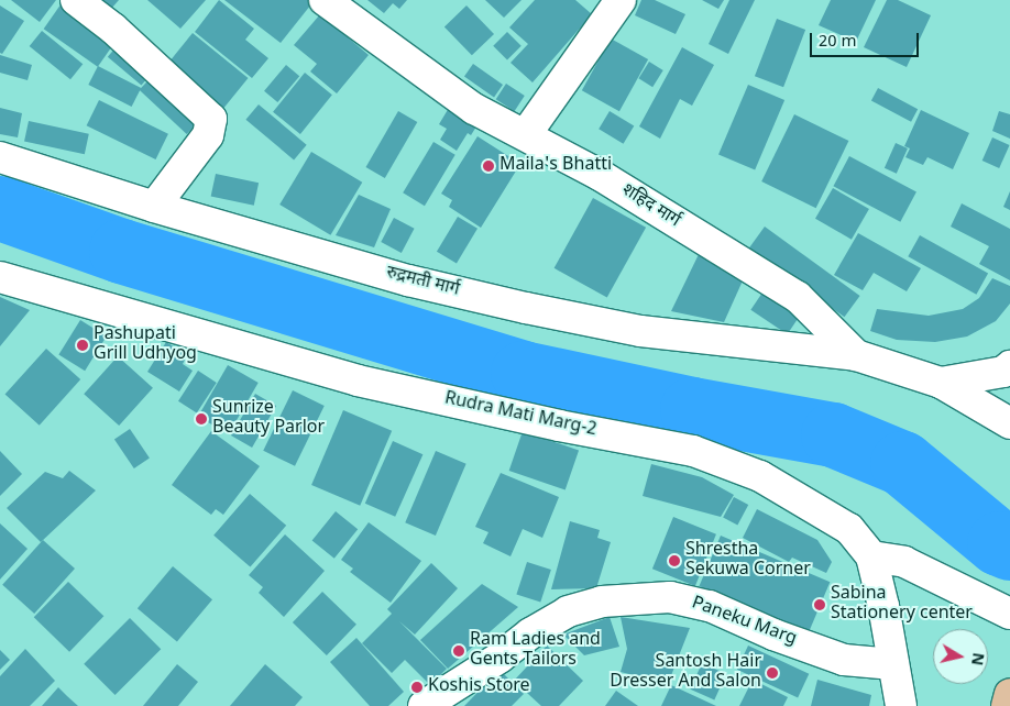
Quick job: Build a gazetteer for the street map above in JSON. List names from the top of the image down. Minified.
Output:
{"streets":{"street":["शहिद मार्ग","रुद्रमती मार्ग","Rudra Mati Marg-2","Paneku Marg"]},"crossings":[["शहिद मार्ग","रुद्रमती मार्ग"],["Rudra Mati Marg-2","Paneku Marg"]],"places":["Maila's Bhatti","Pashupati Grill Udhyog","Sunrize Beauty Parlor","Shrestha Sekuwa Corner","Sabina Stationery center","Ram Ladies and Gents Tailors","Santosh Hair Dresser And Salon","Koshis Store"],"scale_bar":"20 m","north":"right"}
